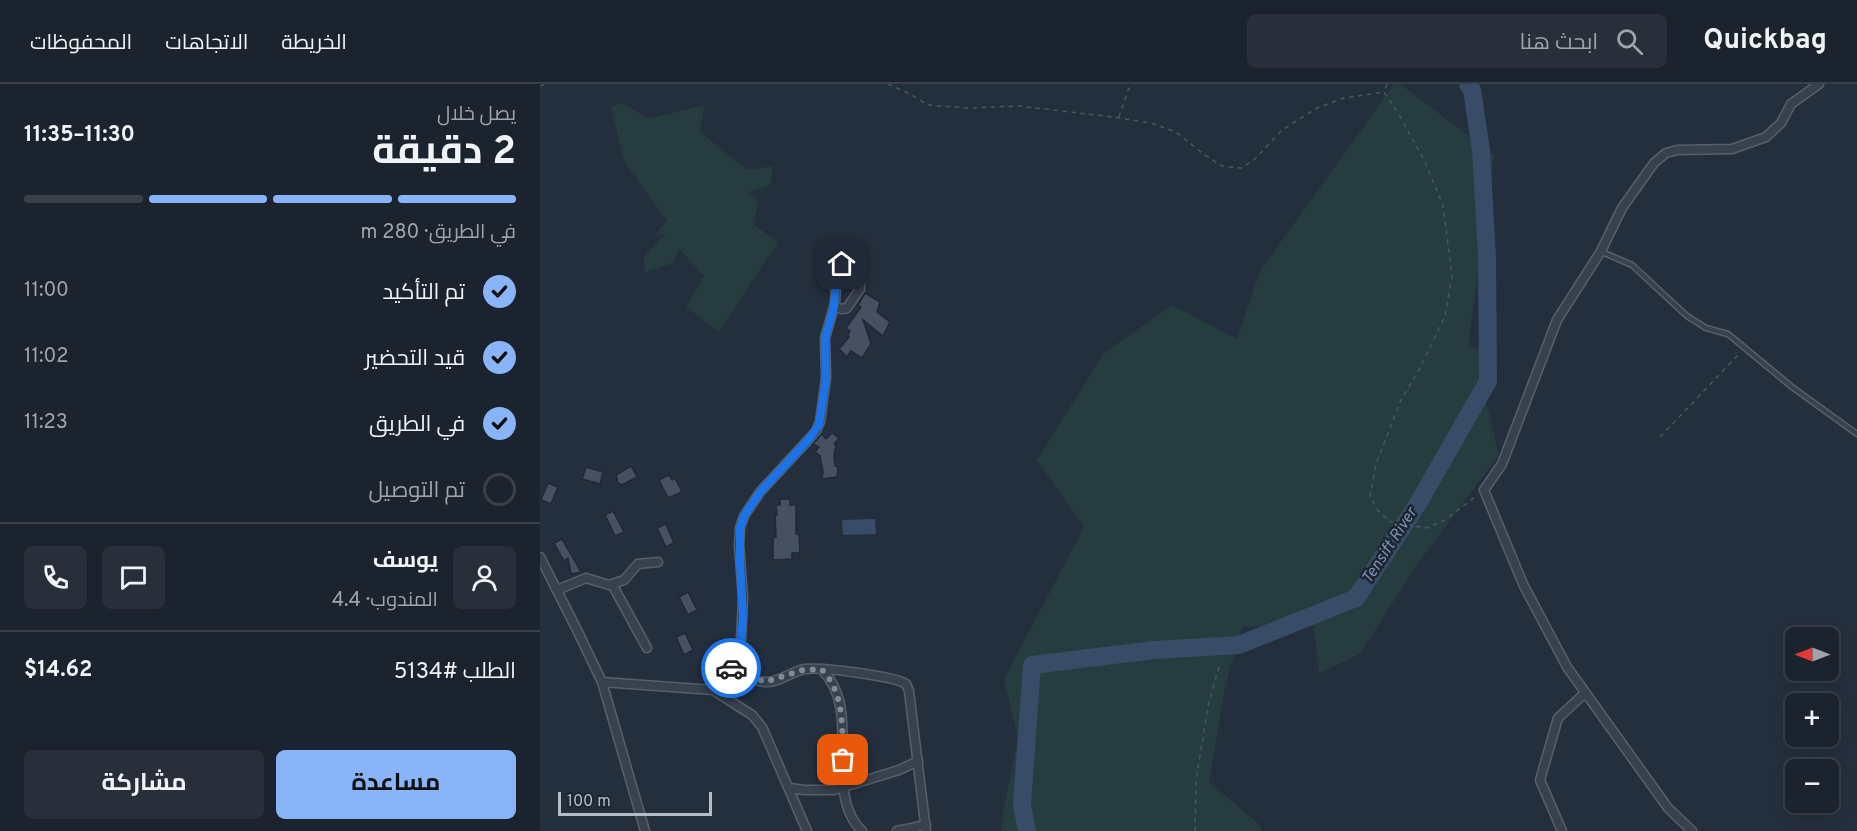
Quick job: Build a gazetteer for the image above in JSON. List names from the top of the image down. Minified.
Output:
{"water":["Tensift River"],"scale_bar":"100 m","north":"left","page":{"header":"Quickbag","search":"ابحث هنا","nav":["الخريطة","الاتجاهات","المحفوظات"],"heading":["2 دقيقة","يصل خلال","11:30–11:35"],"panel":["يوسف","المندوب · 4.4","الطلب #5134","$14.62"],"bar":"في الطريق · 280 m","list":[["تم التأكيد","11:00"],["قيد التحضير","11:02"],["في الطريق","11:23"],"تم التوصيل"],"map_buttons":["+","−"],"buttons":["مساعدة","مشاركة"],"scale":"100 m"}}
